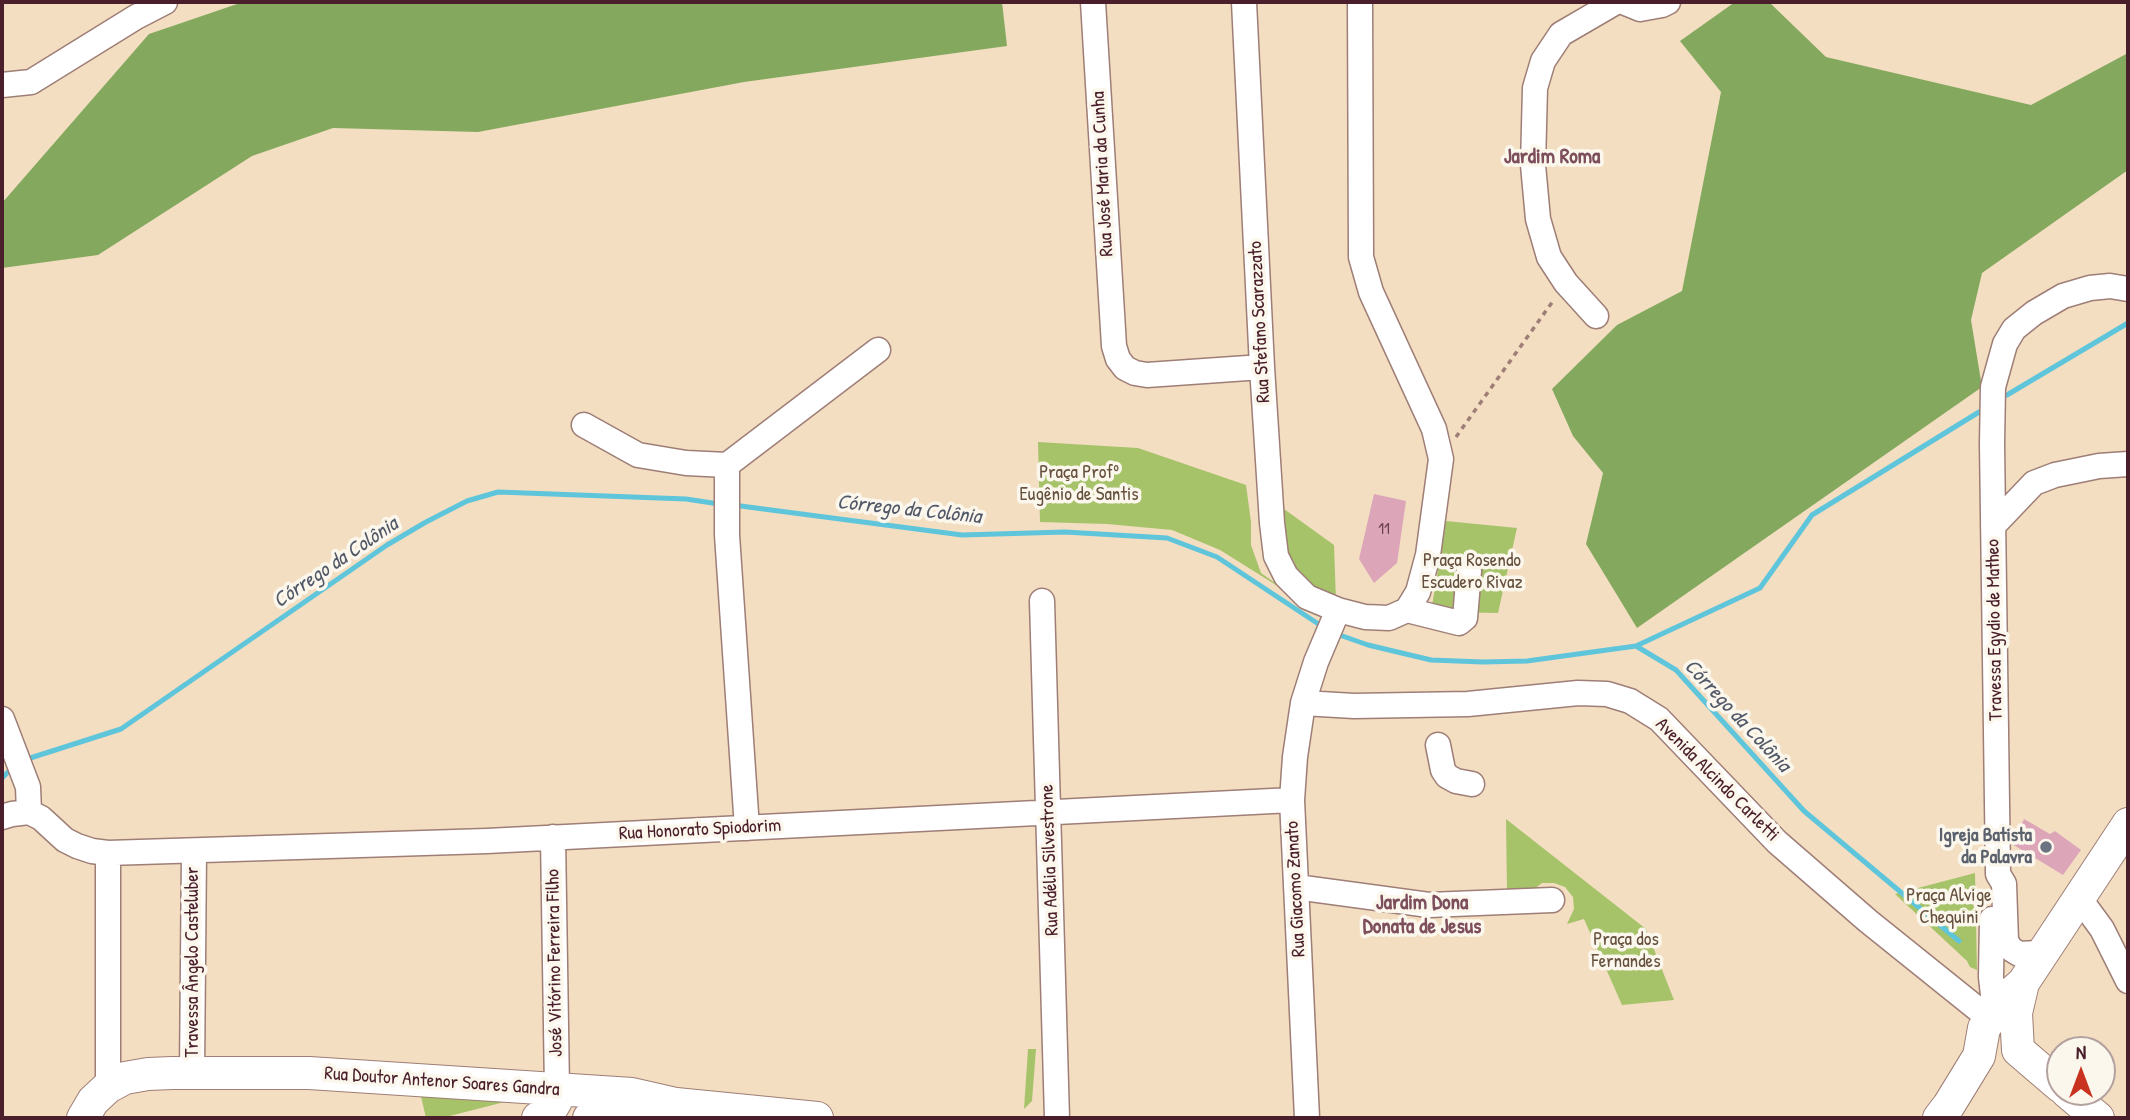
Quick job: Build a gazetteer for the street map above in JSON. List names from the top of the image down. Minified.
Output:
{"streets":{"main road":["Rua Doutor Antenor Soares Gandra"],"street":["Rua José Maria da Cunha","Rua Stefano Scarazzato","Travessa Egydio de Matheo","Avenida Alcindo Carletti","Rua Honorato Spiodorim","Rua Adélia Silvestrone","Rua Giacomo Zanato","Travessa Ângelo Casteluber","José Vitórino Ferreira Filho"]},"crossings":[["Rua José Maria da Cunha","Rua Stefano Scarazzato"],["Rua Stefano Scarazzato","Rua Giacomo Zanato"],["Travessa Egydio de Matheo","Avenida Alcindo Carletti"],["Avenida Alcindo Carletti","Rua Giacomo Zanato"],["Rua Honorato Spiodorim","Rua Adélia Silvestrone"],["Rua Honorato Spiodorim","Rua Giacomo Zanato"],["Rua Honorato Spiodorim","Travessa Ângelo Casteluber"],["Rua Honorato Spiodorim","José Vitórino Ferreira Filho"],["Travessa Ângelo Casteluber","Rua Doutor Antenor Soares Gandra"],["José Vitórino Ferreira Filho","Rua Doutor Antenor Soares Gandra"]],"districts":["Jardim Roma","Jardim Dona Donata de Jesus"],"water":["Córrego da Colônia"],"parks":["Praça Profº Eugênio de Santis","Praça Rosendo Escudero Rivaz","Praça Alvige Chequini","Praça dos Fernandes"],"places":["Igreja Batista da Palavra"],"house_numbers":["11"],"north":"top"}
